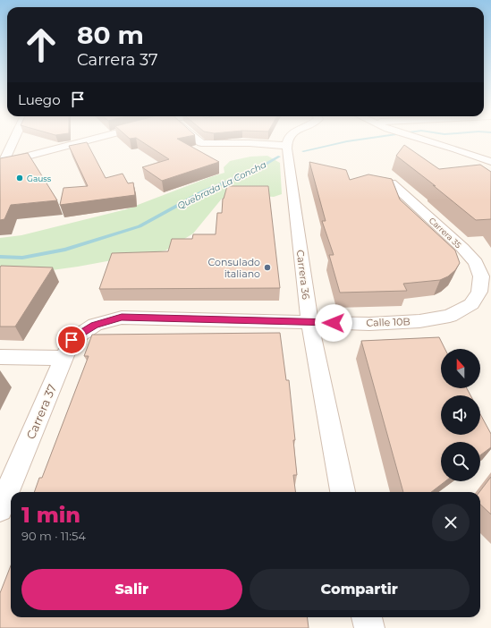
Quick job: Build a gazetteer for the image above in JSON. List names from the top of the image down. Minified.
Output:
{"streets":{"street":["Carrera 35","Carrera 36","Calle 10B","Carrera 37"]},"crossings":[["Carrera 35","Calle 10B"],["Carrera 36","Calle 10B"],["Calle 10B","Carrera 37"]],"water":["Quebrada La Concha"],"places":["Gauss","Consulado italiano"],"north":"top","page":{"turn":["80 m","Carrera 37"],"then":"Luego","heading":["1 min","90 m · 11:54"],"buttons":["Salir","Compartir"]}}
